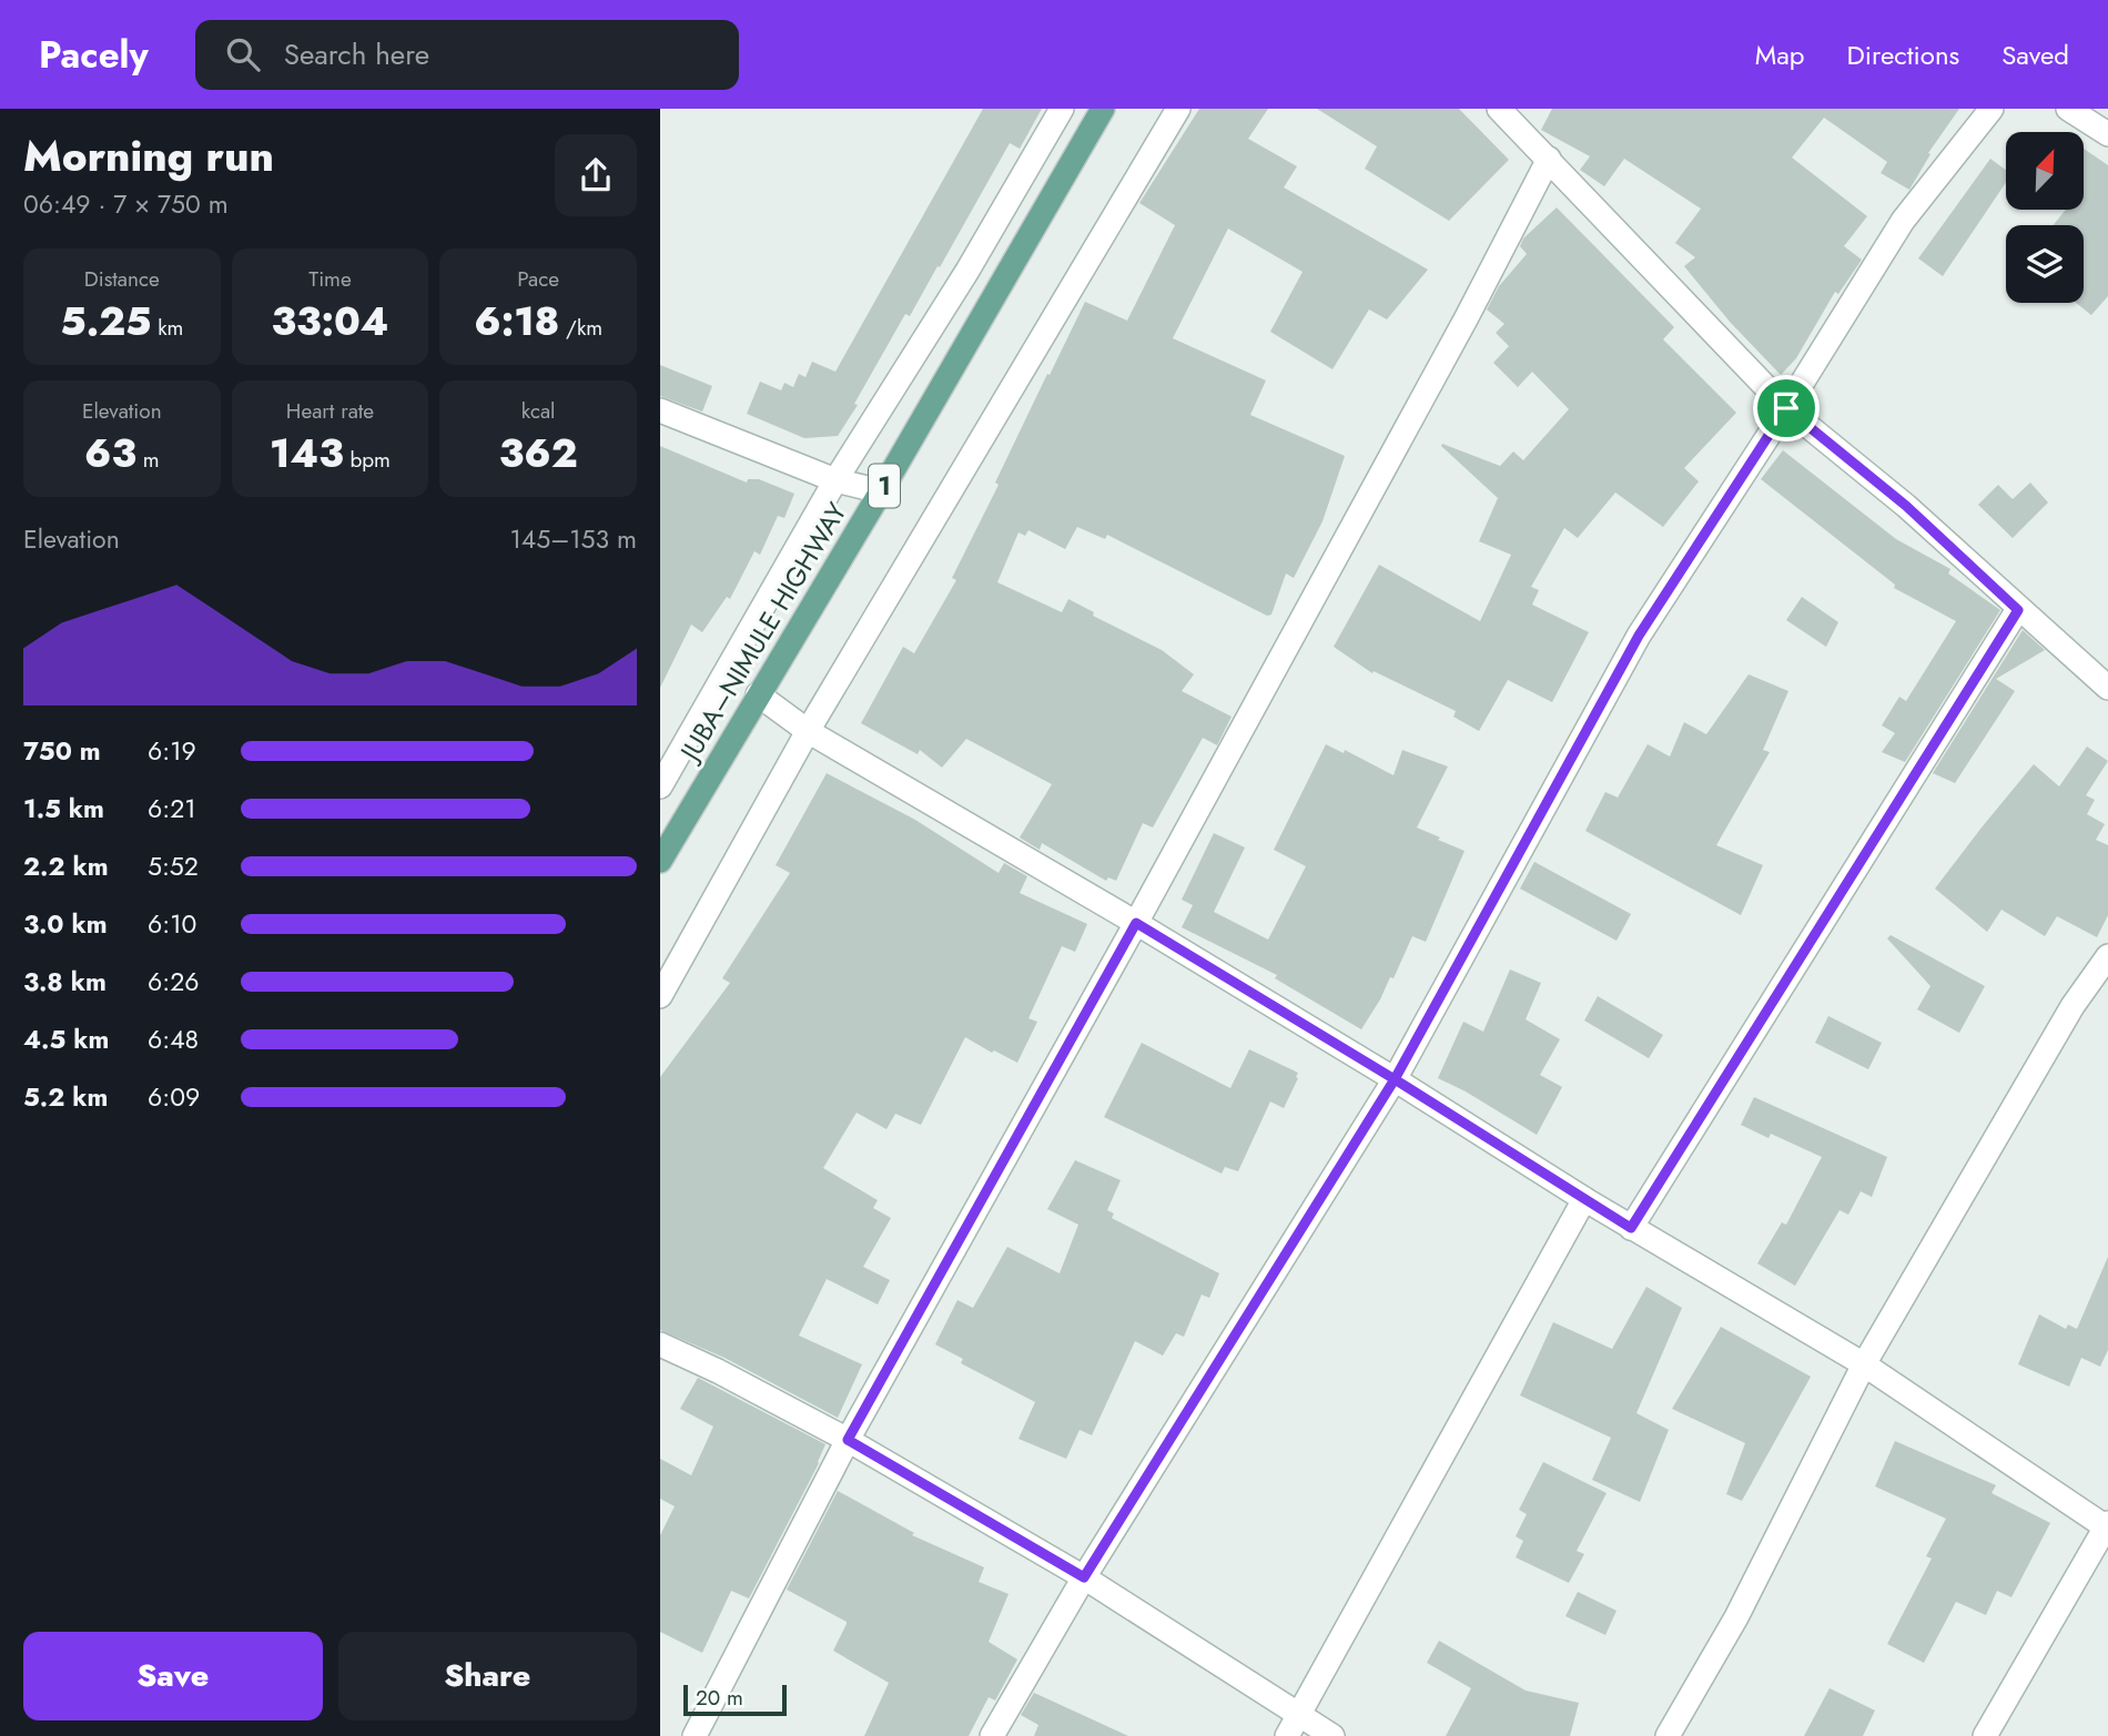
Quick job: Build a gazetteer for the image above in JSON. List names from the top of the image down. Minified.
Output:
{"streets":{"main road":["1","JUBA–NIMULE HIGHWAY"]},"scale_bar":"20 m","north":"top right","page":{"header":"Pacely","search":"Search here","nav":["Map","Directions","Saved"],"heading":["Morning run","06:49 · 7 × 750 m"],"stats":[["Distance","5.25 km"],["Time","33:04"],["Pace","6:18 /km"],["Elevation","63 m"],["Heart rate","143 bpm"],["kcal","362"]],"chart":["Elevation","145–153 m"],"list":[{"name":"750 m","note":"6:19"},{"name":"1.5 km","note":"6:21"},{"name":"2.2 km","note":"5:52"},{"name":"3.0 km","note":"6:10"},{"name":"3.8 km","note":"6:26"},{"name":"4.5 km","note":"6:48"},{"name":"5.2 km","note":"6:09"}],"buttons":["Save","Share"],"scale":"20 m"}}
